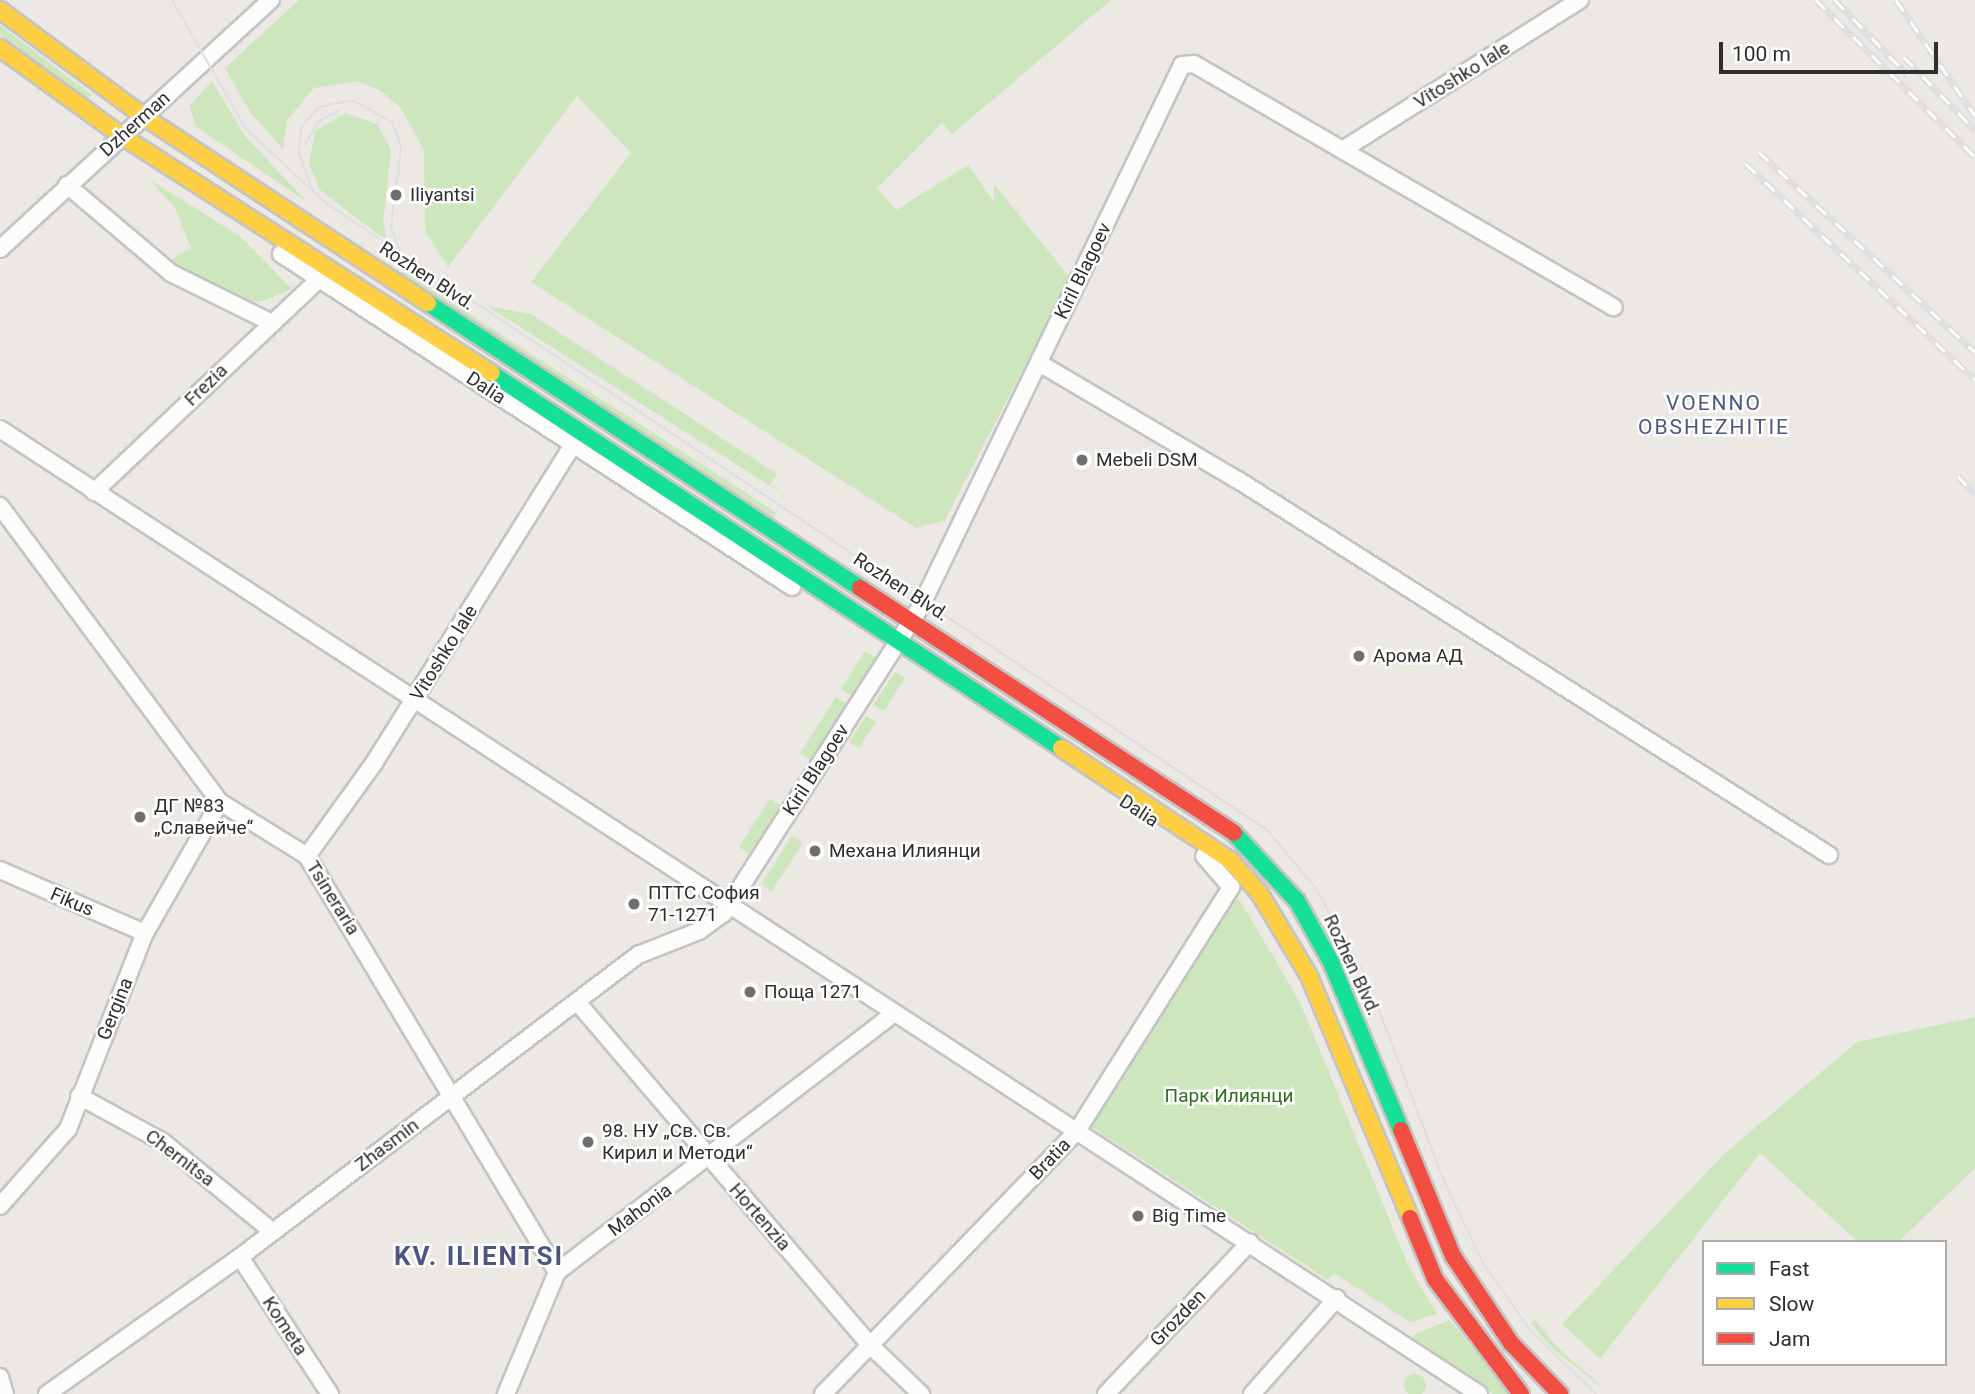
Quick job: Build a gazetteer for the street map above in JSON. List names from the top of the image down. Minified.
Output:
{"streets":{"main road":["Rozhen Blvd."],"street":["Vitoshko lale","Dzherman","Kiril Blagoev","Frezia","Dalia","Tsineraria","Fikus","Gergina","Zhasmin","Chernitsa","Bratia","Mahonia","Hortenzia","Grozden","Kometa"]},"crossings":[["Vitoshko lale","Kiril Blagoev"],["Vitoshko lale","Dalia"],["Vitoshko lale","Tsineraria"],["Dzherman","Rozhen Blvd."],["Kiril Blagoev","Rozhen Blvd."],["Kiril Blagoev","Zhasmin"],["Frezia","Dalia"],["Dalia","Bratia"],["Tsineraria","Gergina"],["Tsineraria","Zhasmin"],["Tsineraria","Mahonia"],["Fikus","Gergina"],["Gergina","Chernitsa"],["Zhasmin","Chernitsa"],["Zhasmin","Hortenzia"],["Zhasmin","Kometa"],["Bratia","Hortenzia"],["Mahonia","Hortenzia"]],"districts":["VOENNO OBSHEZHITIE","KV. ILIENTSI"],"parks":["Парк Илиянци"],"places":["Iliyantsi","Mebeli DSM","Арома АД","ДГ №83 „Славейче“","Механа Илиянци","ПТТС София 71-1271","Поща 1271","98. НУ „Св. Св. Кирил и Методи“","Big Time"],"legend":["Fast","Slow","Jam"],"scale_bar":"100 m"}
